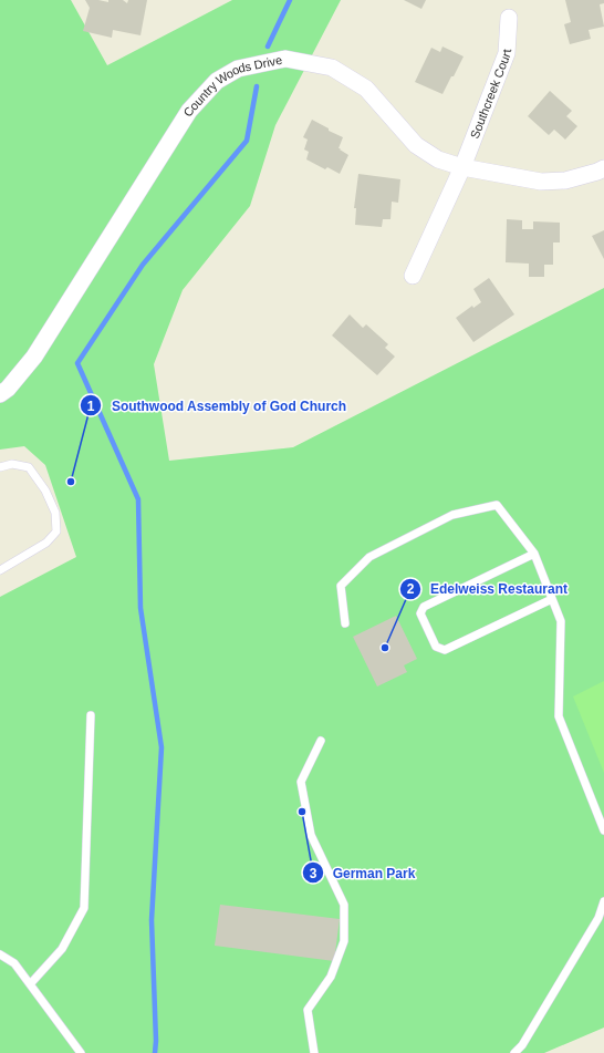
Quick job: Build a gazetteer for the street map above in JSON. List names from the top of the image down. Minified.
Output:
{"streets":{"street":["Country Woods Drive","Southcreek Court"]},"crossings":[["Country Woods Drive","Southcreek Court"]],"places":["Southwood Assembly of God Church","Edelweiss Restaurant","German Park"]}
